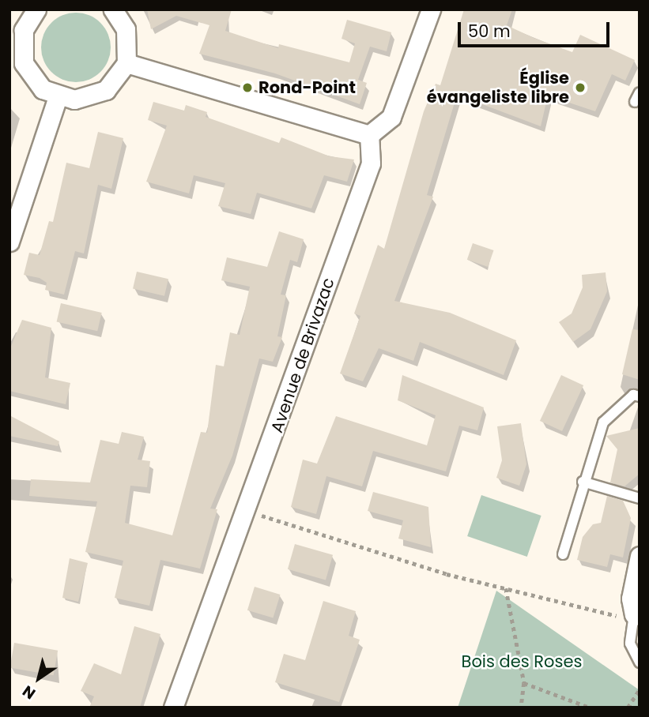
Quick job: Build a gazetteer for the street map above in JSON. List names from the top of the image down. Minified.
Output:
{"streets":{"street":["Avenue de Brivazac"]},"parks":["Bois des Roses"],"places":["Rond-Point","Église évangeliste libre"],"scale_bar":"50 m","north":"bottom left"}
